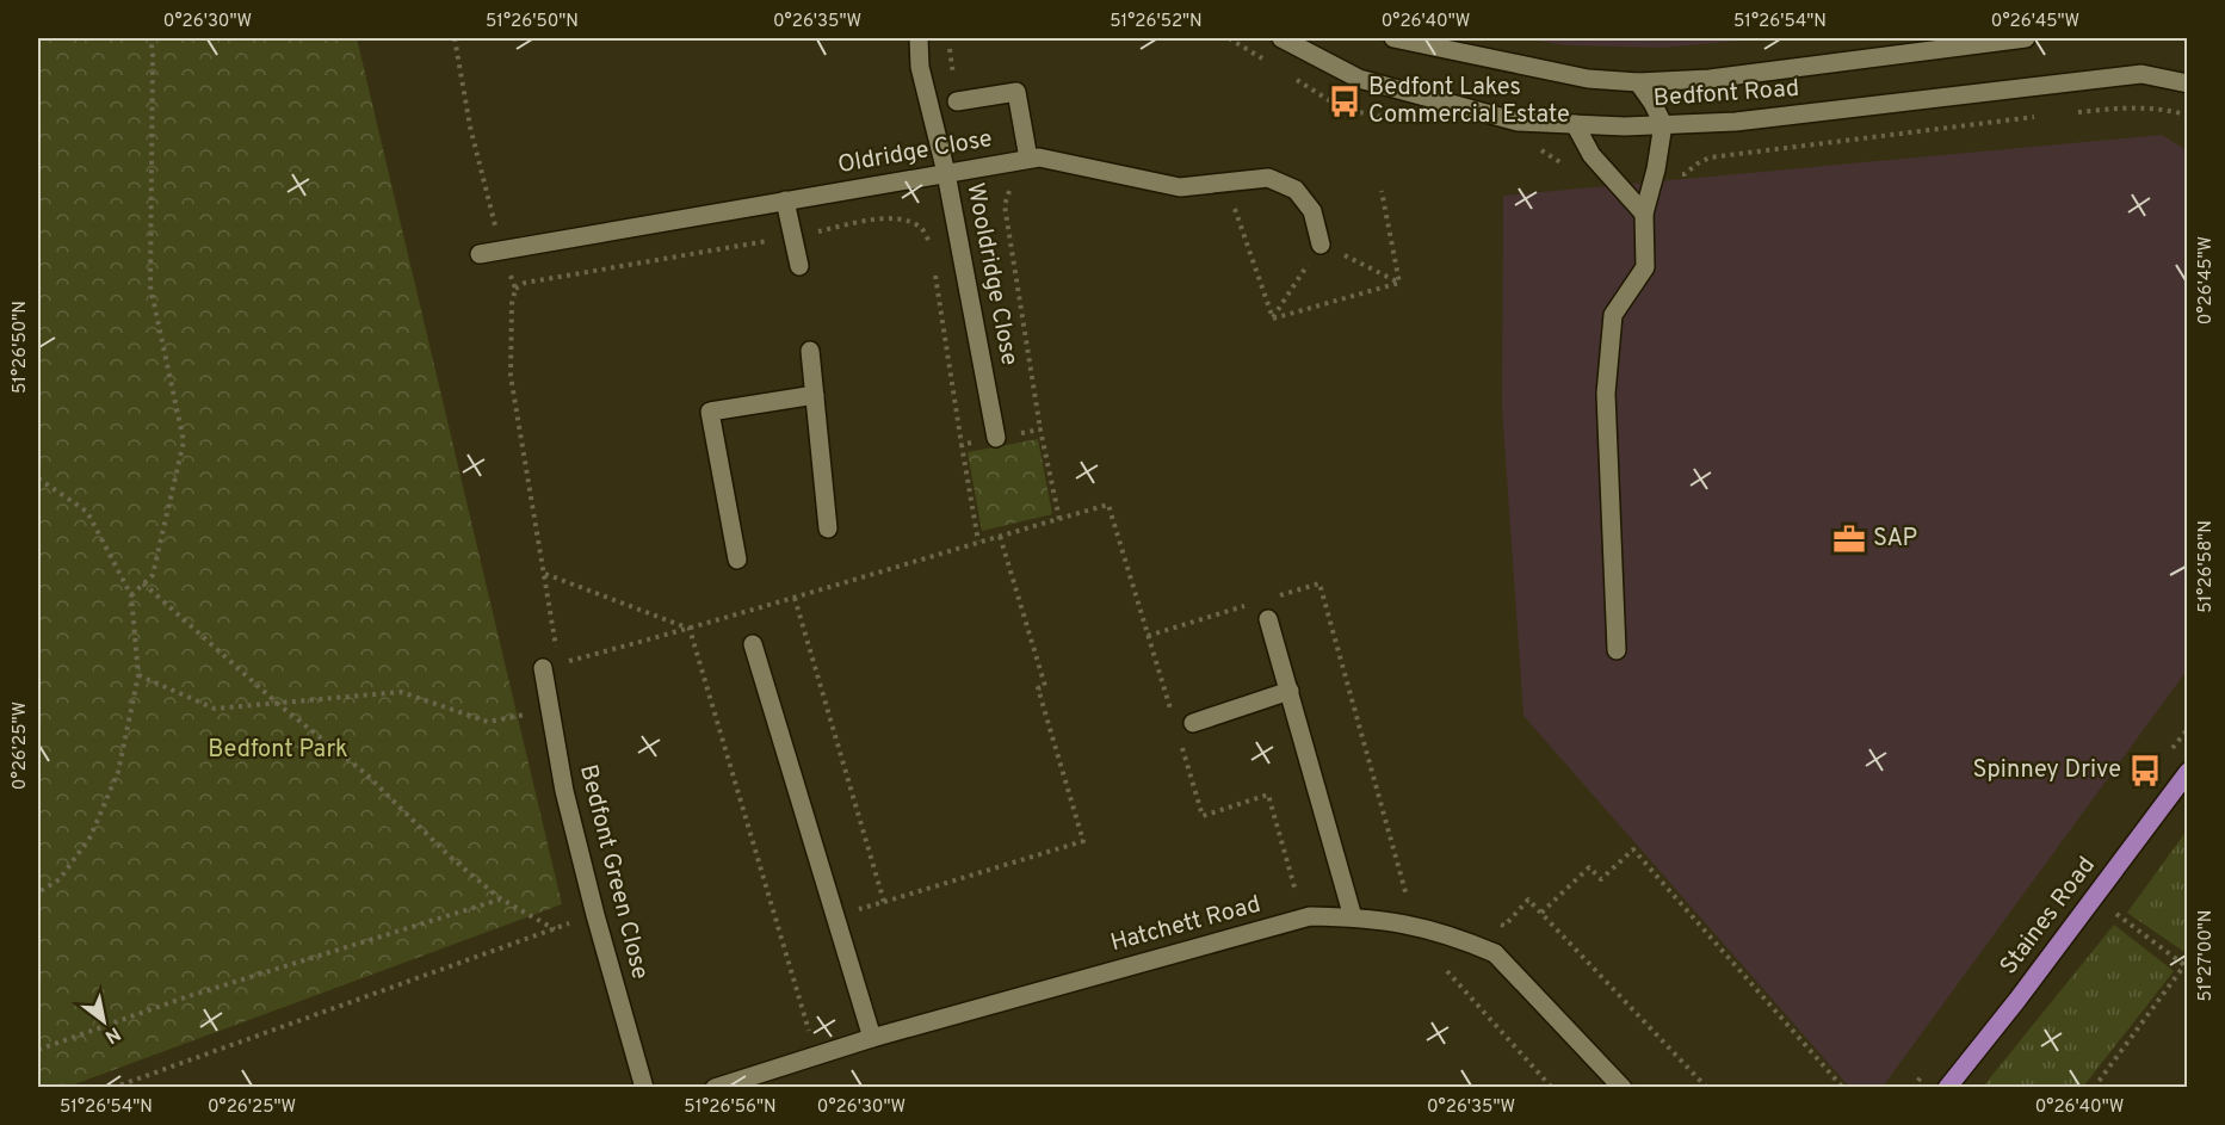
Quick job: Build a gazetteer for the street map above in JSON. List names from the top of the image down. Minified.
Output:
{"streets":{"main road":["Staines Road"],"street":["Bedfont Road","Oldridge Close","Wooldridge Close","Bedfont Green Close","Hatchett Road"]},"crossings":[["Oldridge Close","Wooldridge Close"]],"parks":["Bedfont Park"],"places":{"bus stop":["Bedfont Lakes Commercial Estate","Spinney Drive"],"office":["SAP"]},"north":"bottom right","coordinates":["0°26'30\"W","51°26'50\"N","0°26'35\"W","51°26'52\"N","0°26'40\"W","51°26'54\"N","0°26'45\"W","51°26'58\"N","0°26'25\"W","51°27'00\"N","51°26'56\"N"]}
